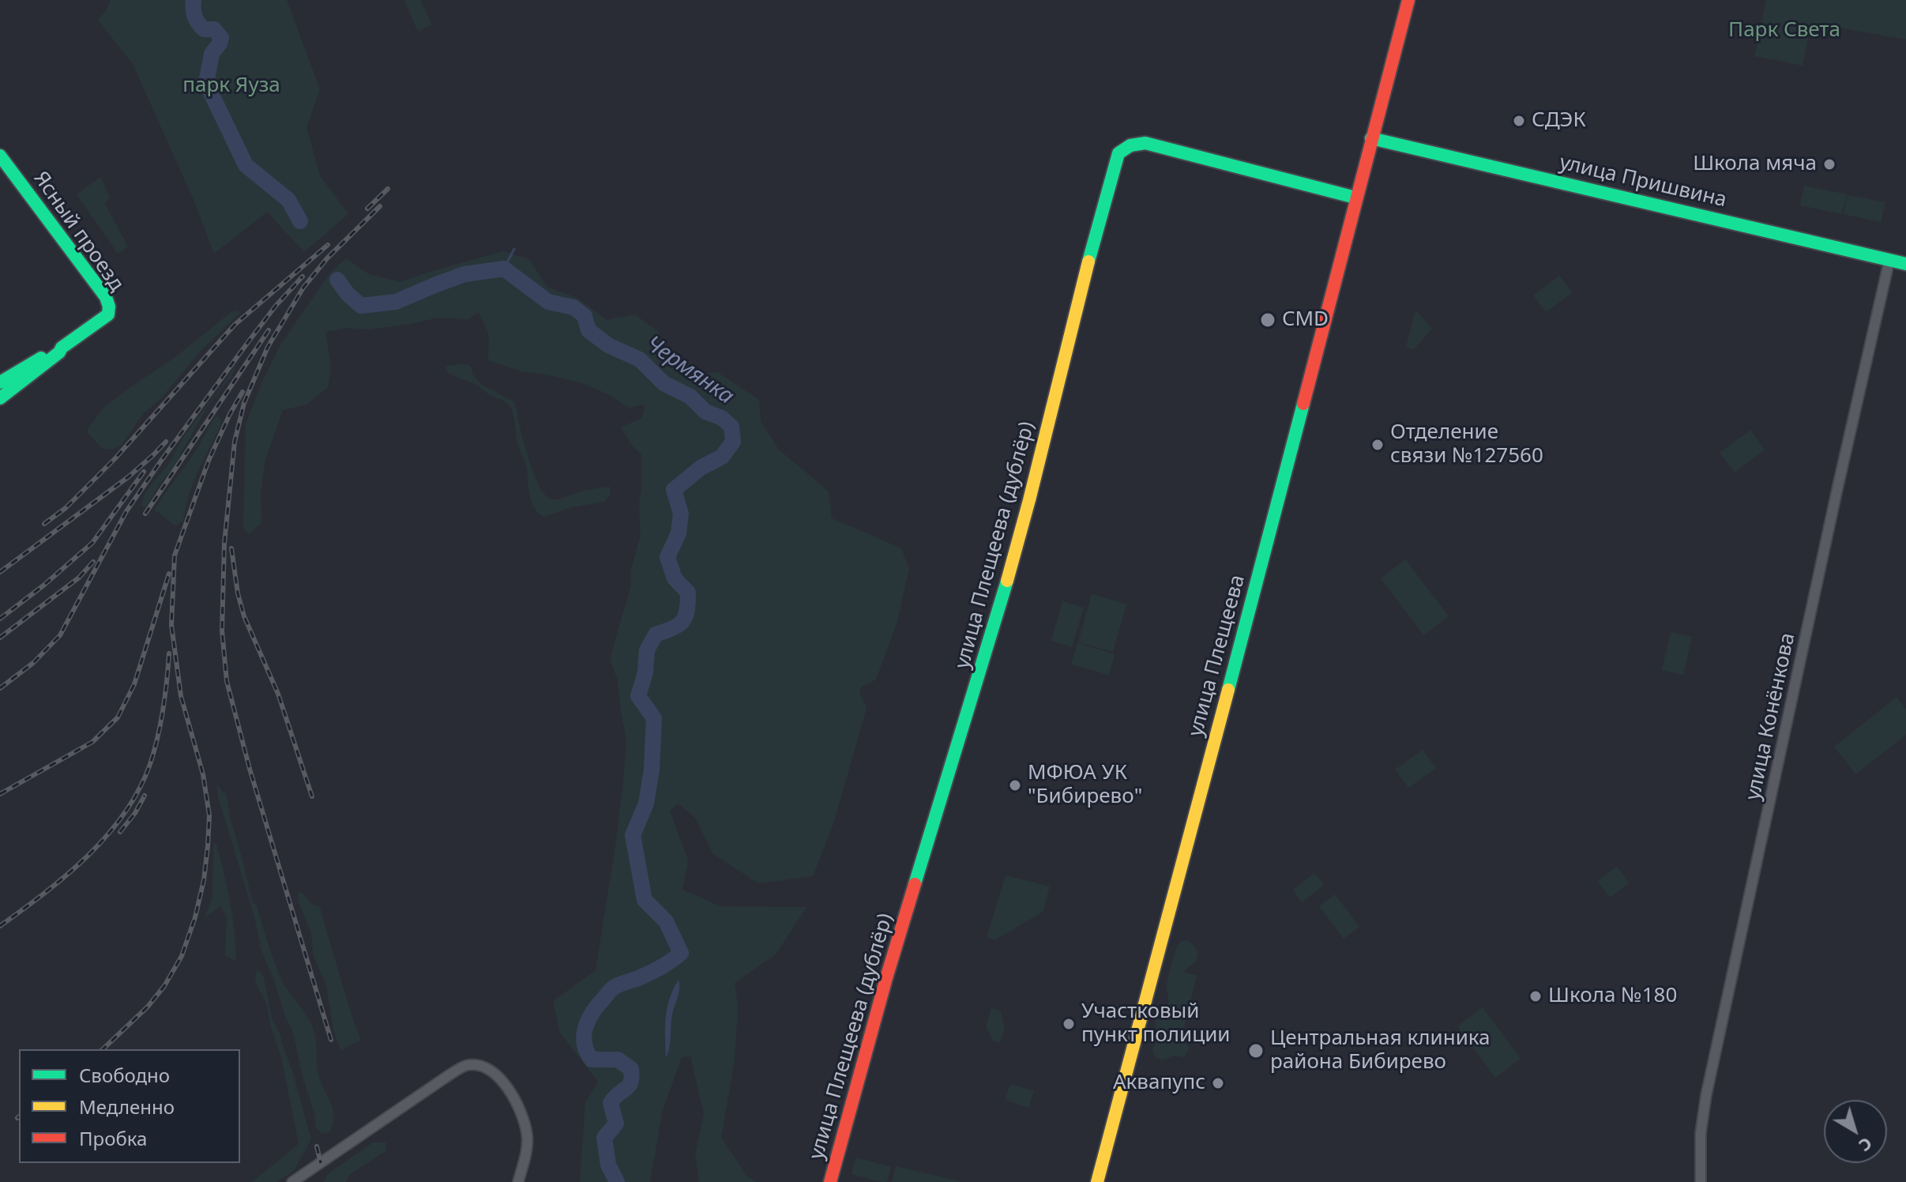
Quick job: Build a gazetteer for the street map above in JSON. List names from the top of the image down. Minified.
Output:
{"streets":{"street":["улица Пришвина","Ясный проезд","улица Плещеева (дублёр)","улица Плещеева","улица Конёнкова"]},"crossings":[["улица Пришвина","улица Плещеева"],["улица Пришвина","улица Конёнкова"],["улица Плещеева (дублёр)","улица Плещеева"]],"water":["Чермянка"],"parks":["Парк Света","парк Яуза"],"places":["СДЭК","Школа мяча","CMD","Отделение связи №127560","МФЮА УК \"Бибирево\"","Школа №180","Участковый пункт полиции","Центральная клиника района Бибирево","Аквапупс"],"legend":["Свободно","Медленно","Пробка"],"north":"bottom right"}
